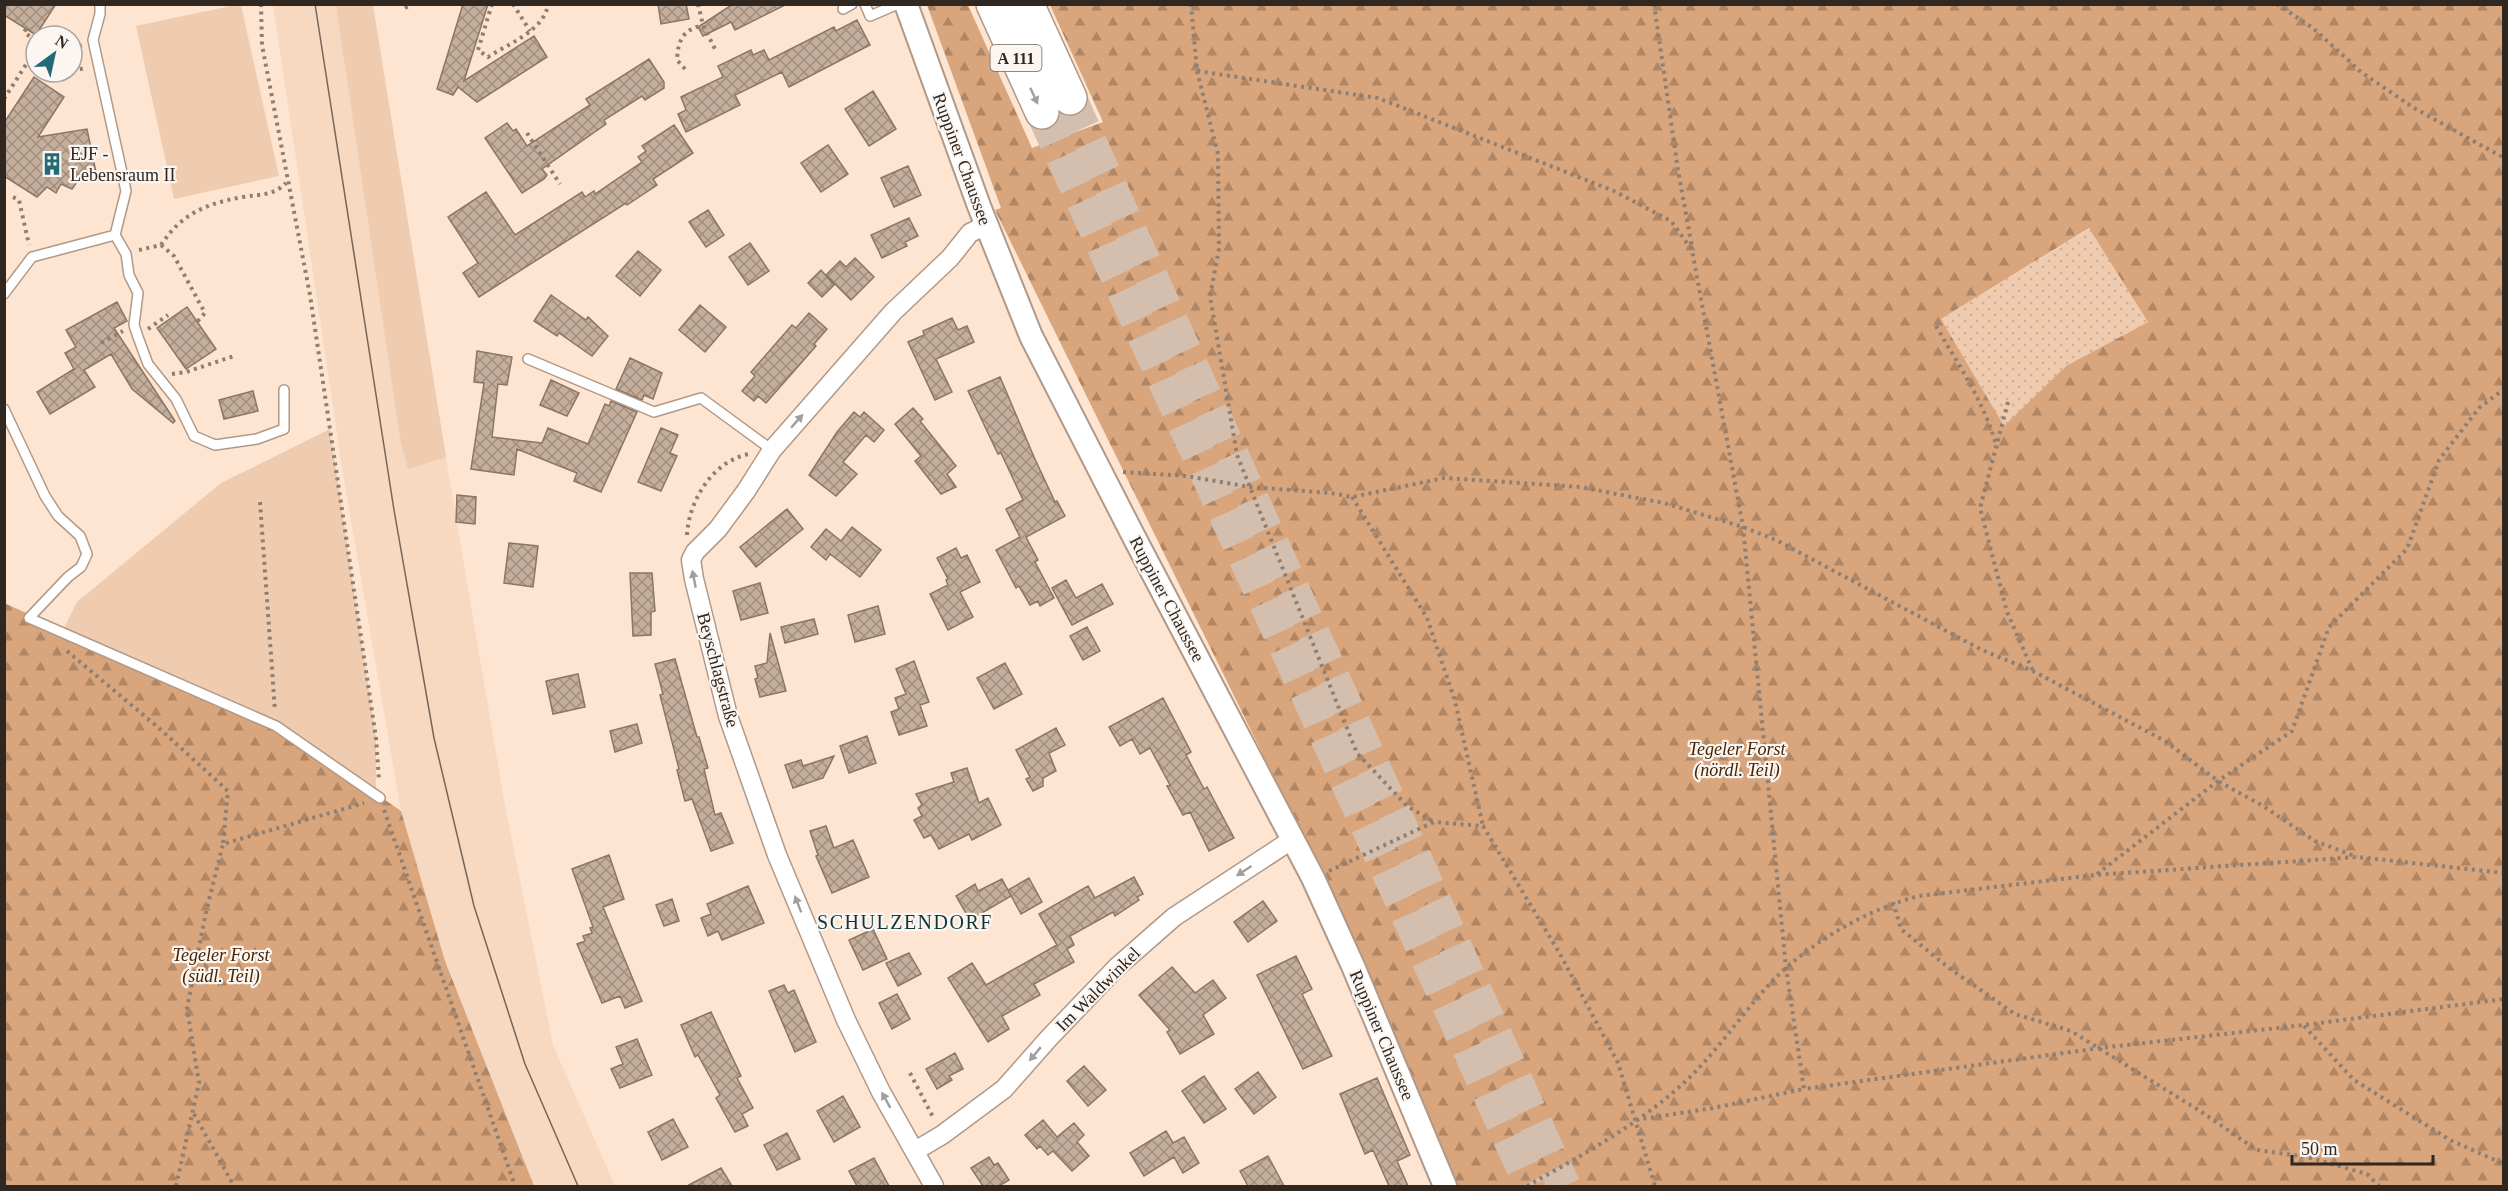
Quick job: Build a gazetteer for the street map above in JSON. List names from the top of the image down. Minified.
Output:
{"streets":{"highway":["A 111"],"street":["Ruppiner Chaussee","Beyschlagstraße","Im Waldwinkel"]},"crossings":[["Ruppiner Chaussee","Im Waldwinkel"],["Beyschlagstraße","Im Waldwinkel"]],"one_way":["Beyschlagstraße","Im Waldwinkel"],"districts":["SCHULZENDORF"],"parks":["Tegeler Forst (nördl. Teil)","Tegeler Forst (südl. Teil)"],"places":{"building":["EJF - Lebensraum II"]},"scale_bar":"50 m","north":"top right"}
